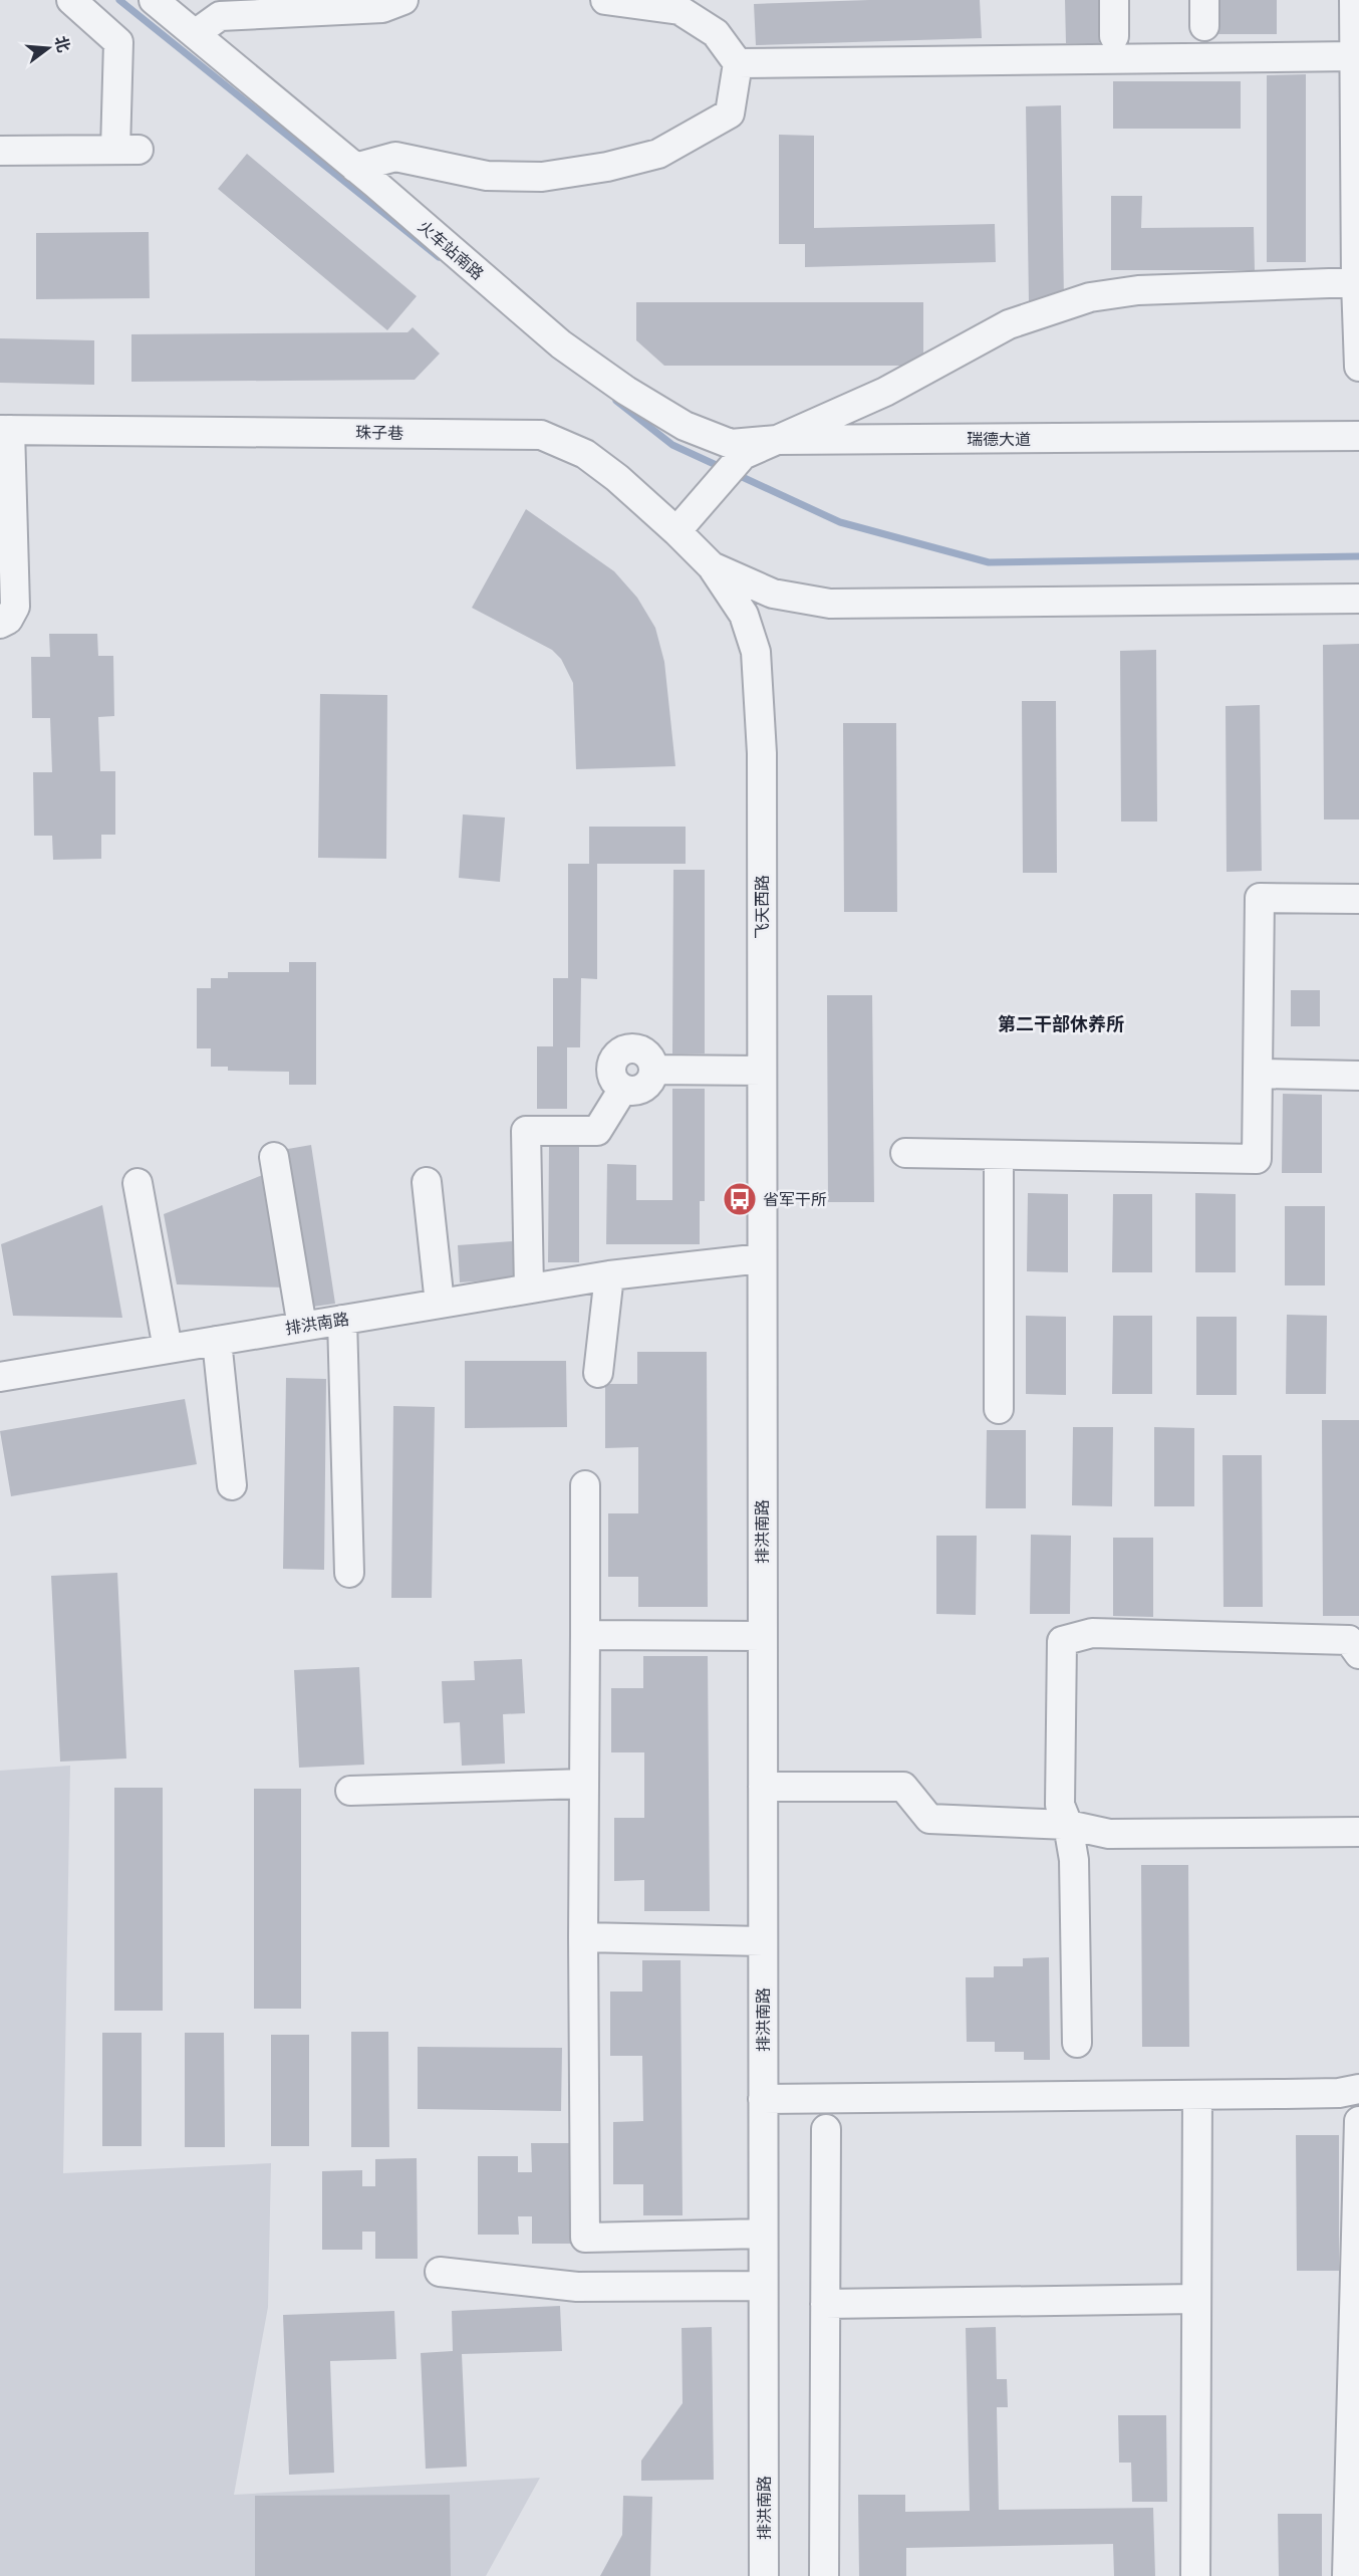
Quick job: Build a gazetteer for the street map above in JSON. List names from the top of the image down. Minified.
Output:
{"streets":{"street":["火车站南路","珠子巷","瑞德大道","飞天西路","排洪南路"]},"crossings":[["火车站南路","瑞德大道"],["珠子巷","瑞德大道"],["珠子巷","飞天西路"],["飞天西路","排洪南路"]],"districts":["第二干部休养所"],"places":{"bus stop":["省军干所"]},"north":"right"}
